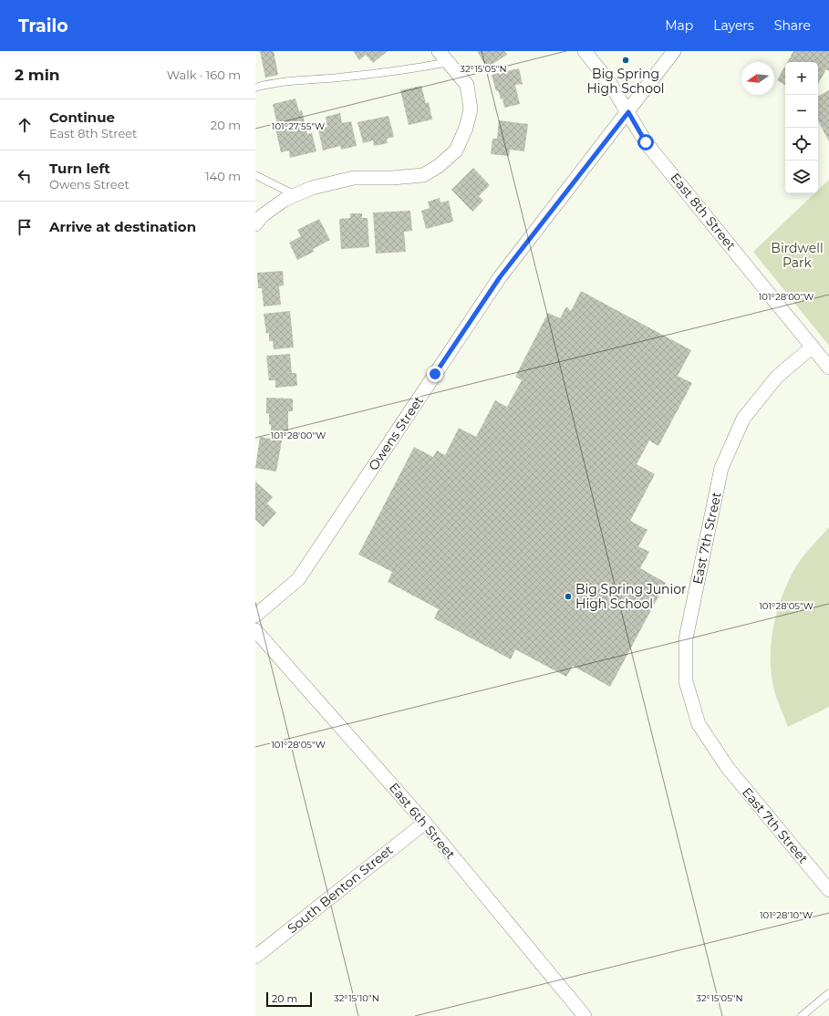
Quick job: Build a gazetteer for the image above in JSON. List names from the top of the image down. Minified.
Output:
{"streets":{"street":["East 8th Street","Owens Street","East 7th Street","East 6th Street","South Benton Street"]},"crossings":[["East 8th Street","Owens Street"],["East 8th Street","East 7th Street"],["East 6th Street","South Benton Street"]],"parks":["Birdwell Park"],"places":["Big Spring High School","Big Spring Junior High School"],"scale_bar":"20 m","north":"left","page":{"header":"Trailo","nav":["Map","Layers","Share"],"heading":["2 min","Walk · 160 m"],"map_buttons":["+","−"],"list":[["Continue","East 8th Street","20 m"],["Turn left","Owens Street","140 m"],"Arrive at destination"],"scale":"20 m"},"coordinates":["32°15'05\"N","101°27'55\"W","101°28'00\"W","101°28'05\"W","101°28'10\"W","32°15'10\"N"]}
